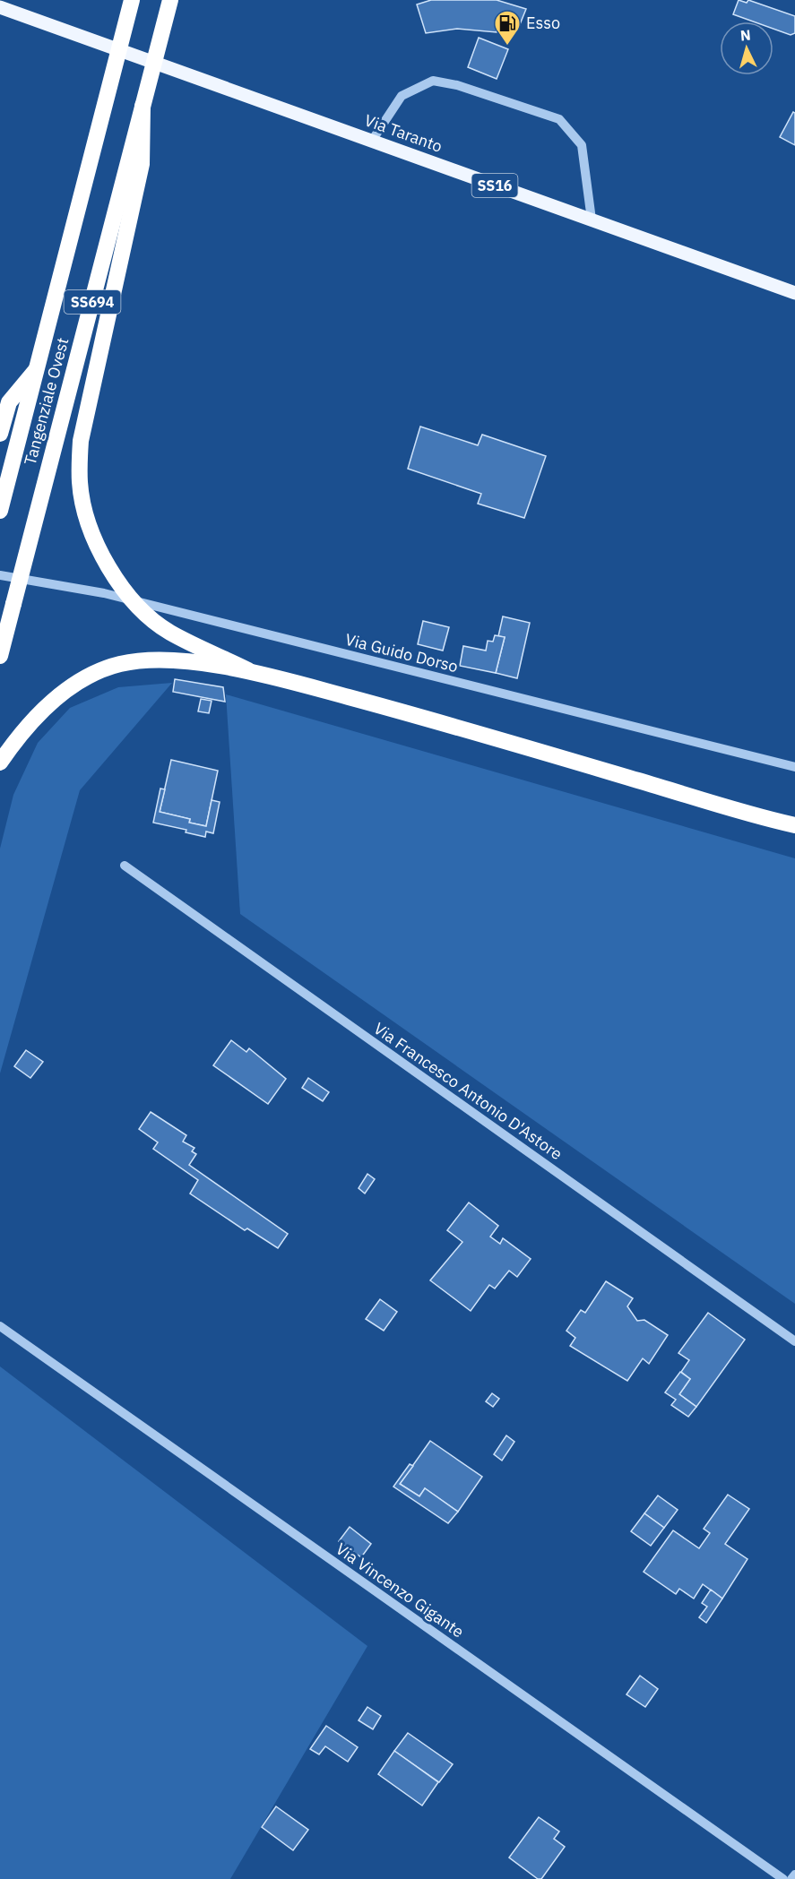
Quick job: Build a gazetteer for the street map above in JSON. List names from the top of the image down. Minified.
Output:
{"streets":{"highway":["SS694","Tangenziale Ovest"],"main road":["Via Taranto","SS16"],"street":["Via Guido Dorso","Via Francesco Antonio D'Astore","Via Vincenzo Gigante"]},"places":{"fuel station":["Esso"]},"north":"top"}
